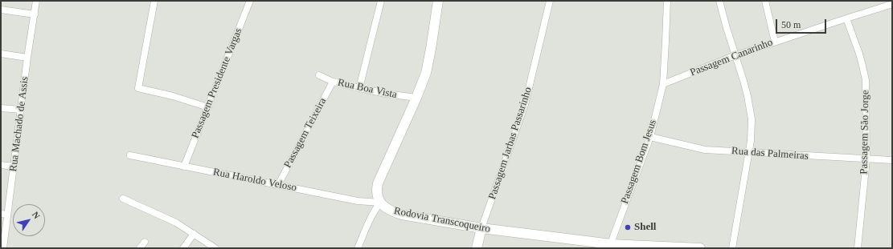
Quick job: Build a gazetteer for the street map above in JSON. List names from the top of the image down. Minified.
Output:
{"streets":{"main road":["Passagem Jarbas Passarinho","Rodovia Transcoqueiro"],"street":["Passagem Canarinho","Passagem Presidente Vargas","Rua Boa Vista","Rua Machado de Assis","Passagem São Jorge","Passagem Teixeira","Rua das Palmeiras","Passagem Bom Jesus","Rua Haroldo Veloso"]},"crossings":[["Passagem Canarinho","Passagem São Jorge"],["Passagem Canarinho","Passagem Bom Jesus"],["Passagem Presidente Vargas","Rua Haroldo Veloso"],["Rua Boa Vista","Passagem Teixeira"],["Rua Boa Vista","Rodovia Transcoqueiro"],["Passagem São Jorge","Rua das Palmeiras"],["Passagem Teixeira","Rua Haroldo Veloso"],["Passagem Jarbas Passarinho","Rodovia Transcoqueiro"],["Rua das Palmeiras","Passagem Bom Jesus"],["Passagem Bom Jesus","Rodovia Transcoqueiro"],["Rua Haroldo Veloso","Rodovia Transcoqueiro"]],"places":["Shell"],"scale_bar":"50 m","north":"top right"}
